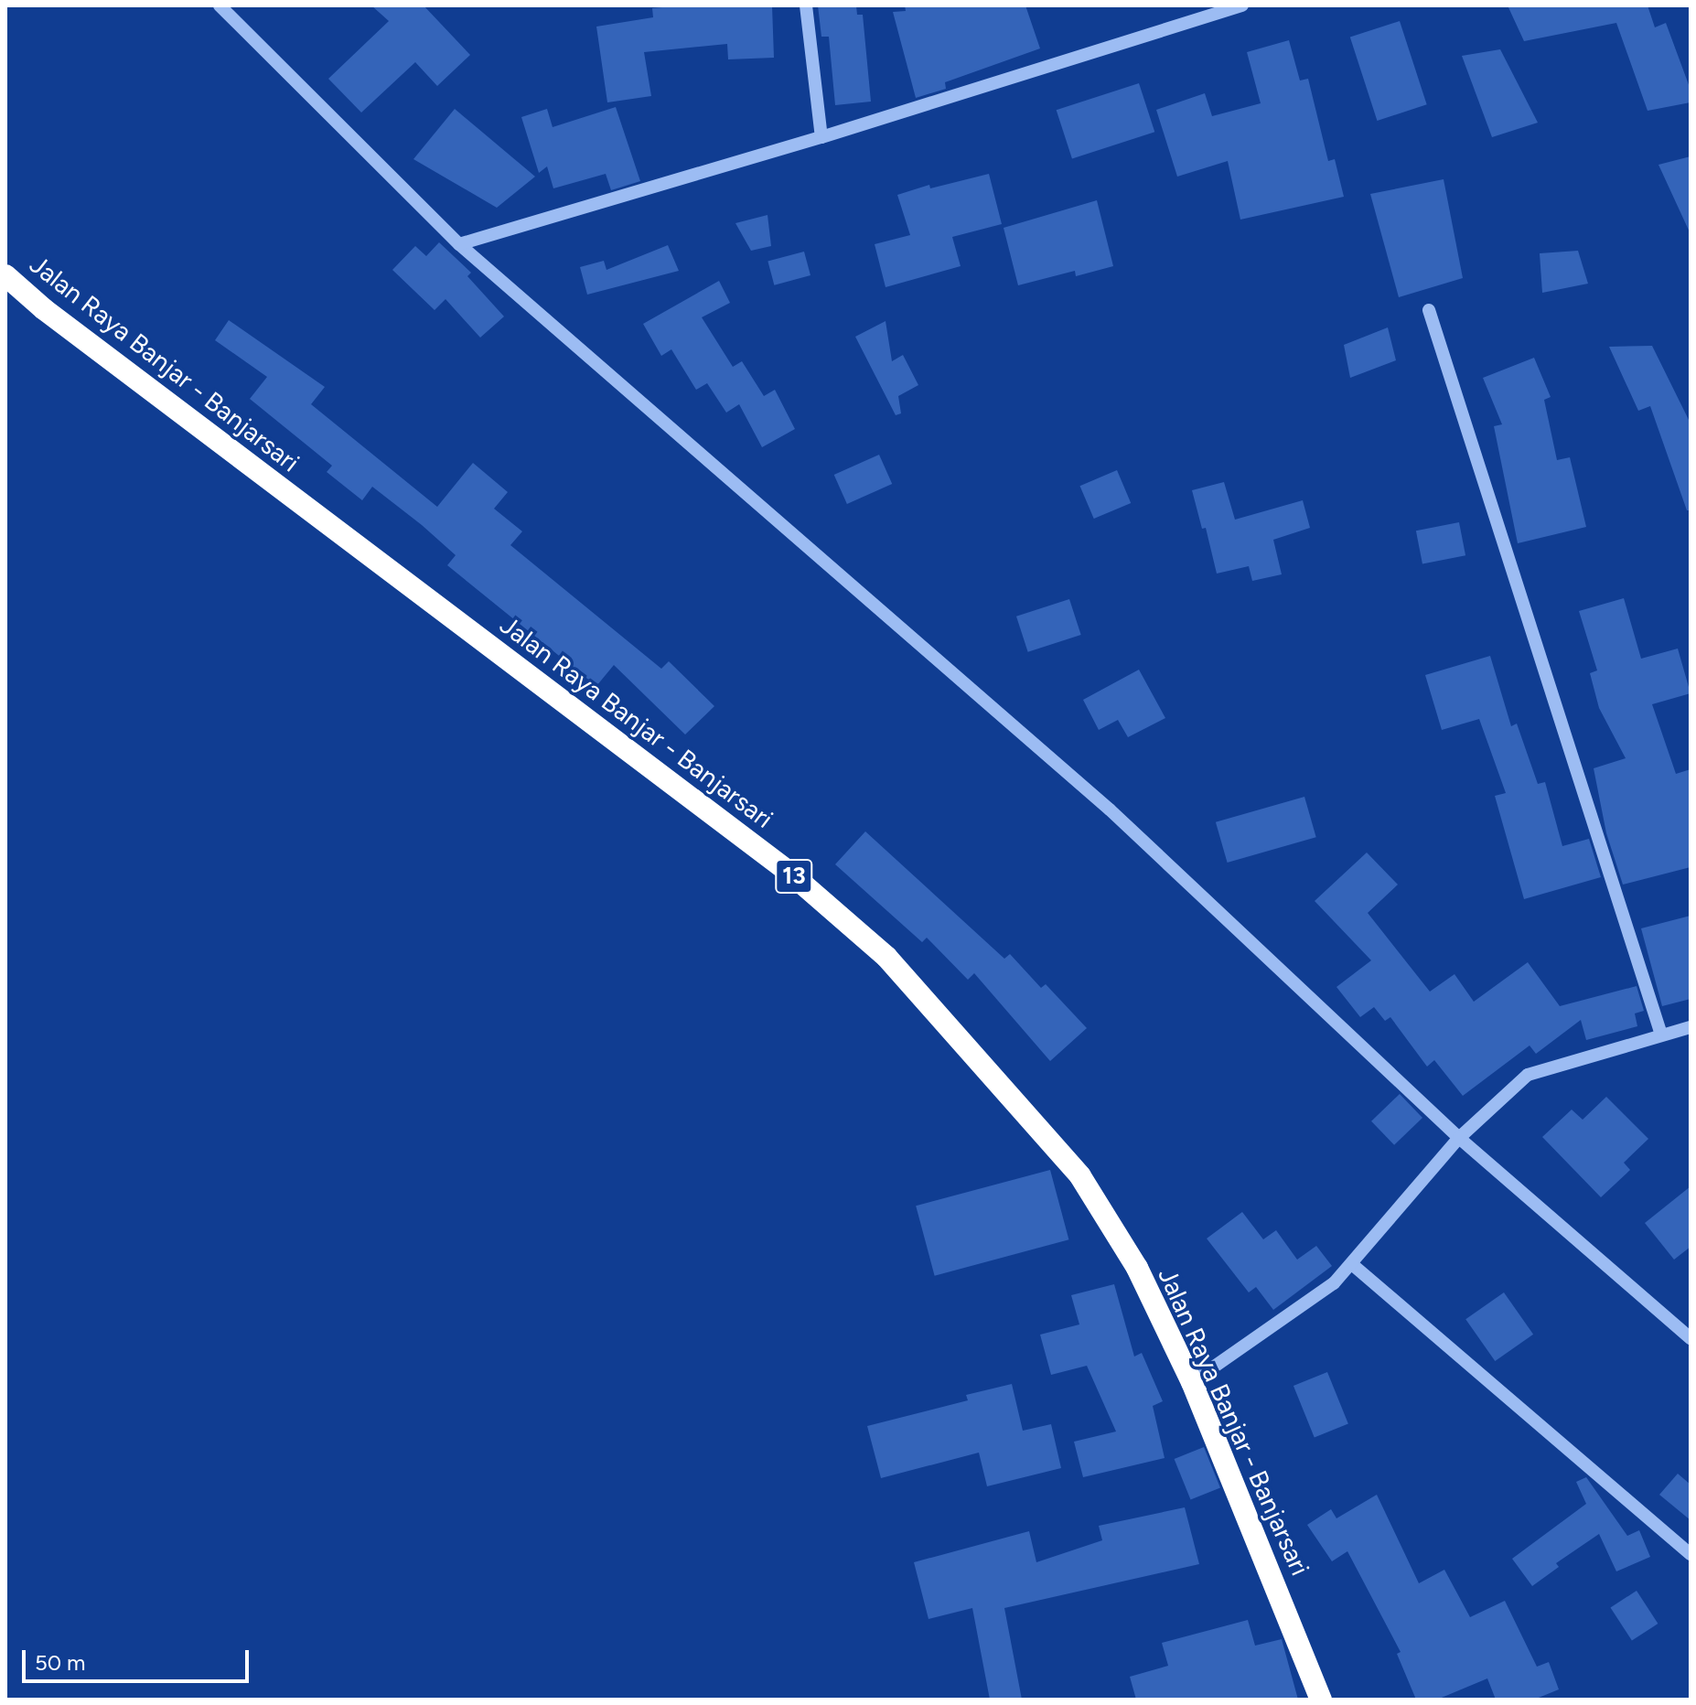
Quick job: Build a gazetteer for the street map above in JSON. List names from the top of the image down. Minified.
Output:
{"streets":{"highway":["Jalan Raya Banjar - Banjarsari","13"]},"scale_bar":"50 m"}
